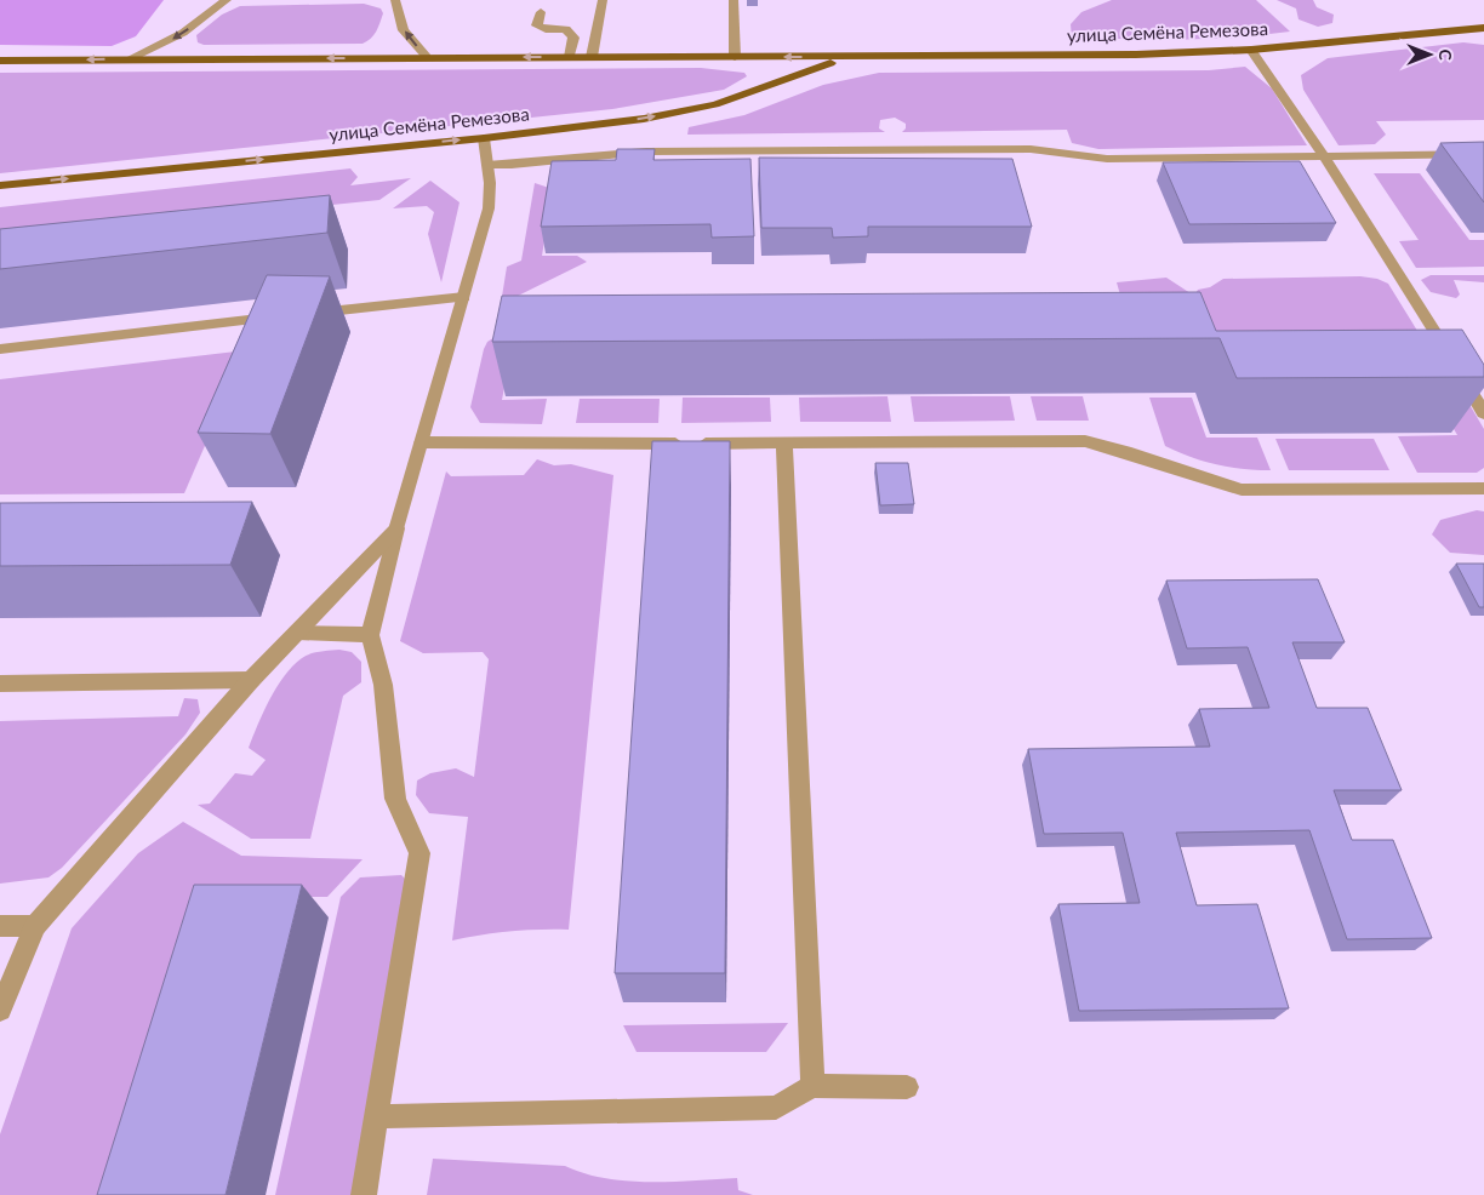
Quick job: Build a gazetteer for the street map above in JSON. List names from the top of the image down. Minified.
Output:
{"streets":{"main road":["улица Семёна Ремезова"]},"north":"right"}
